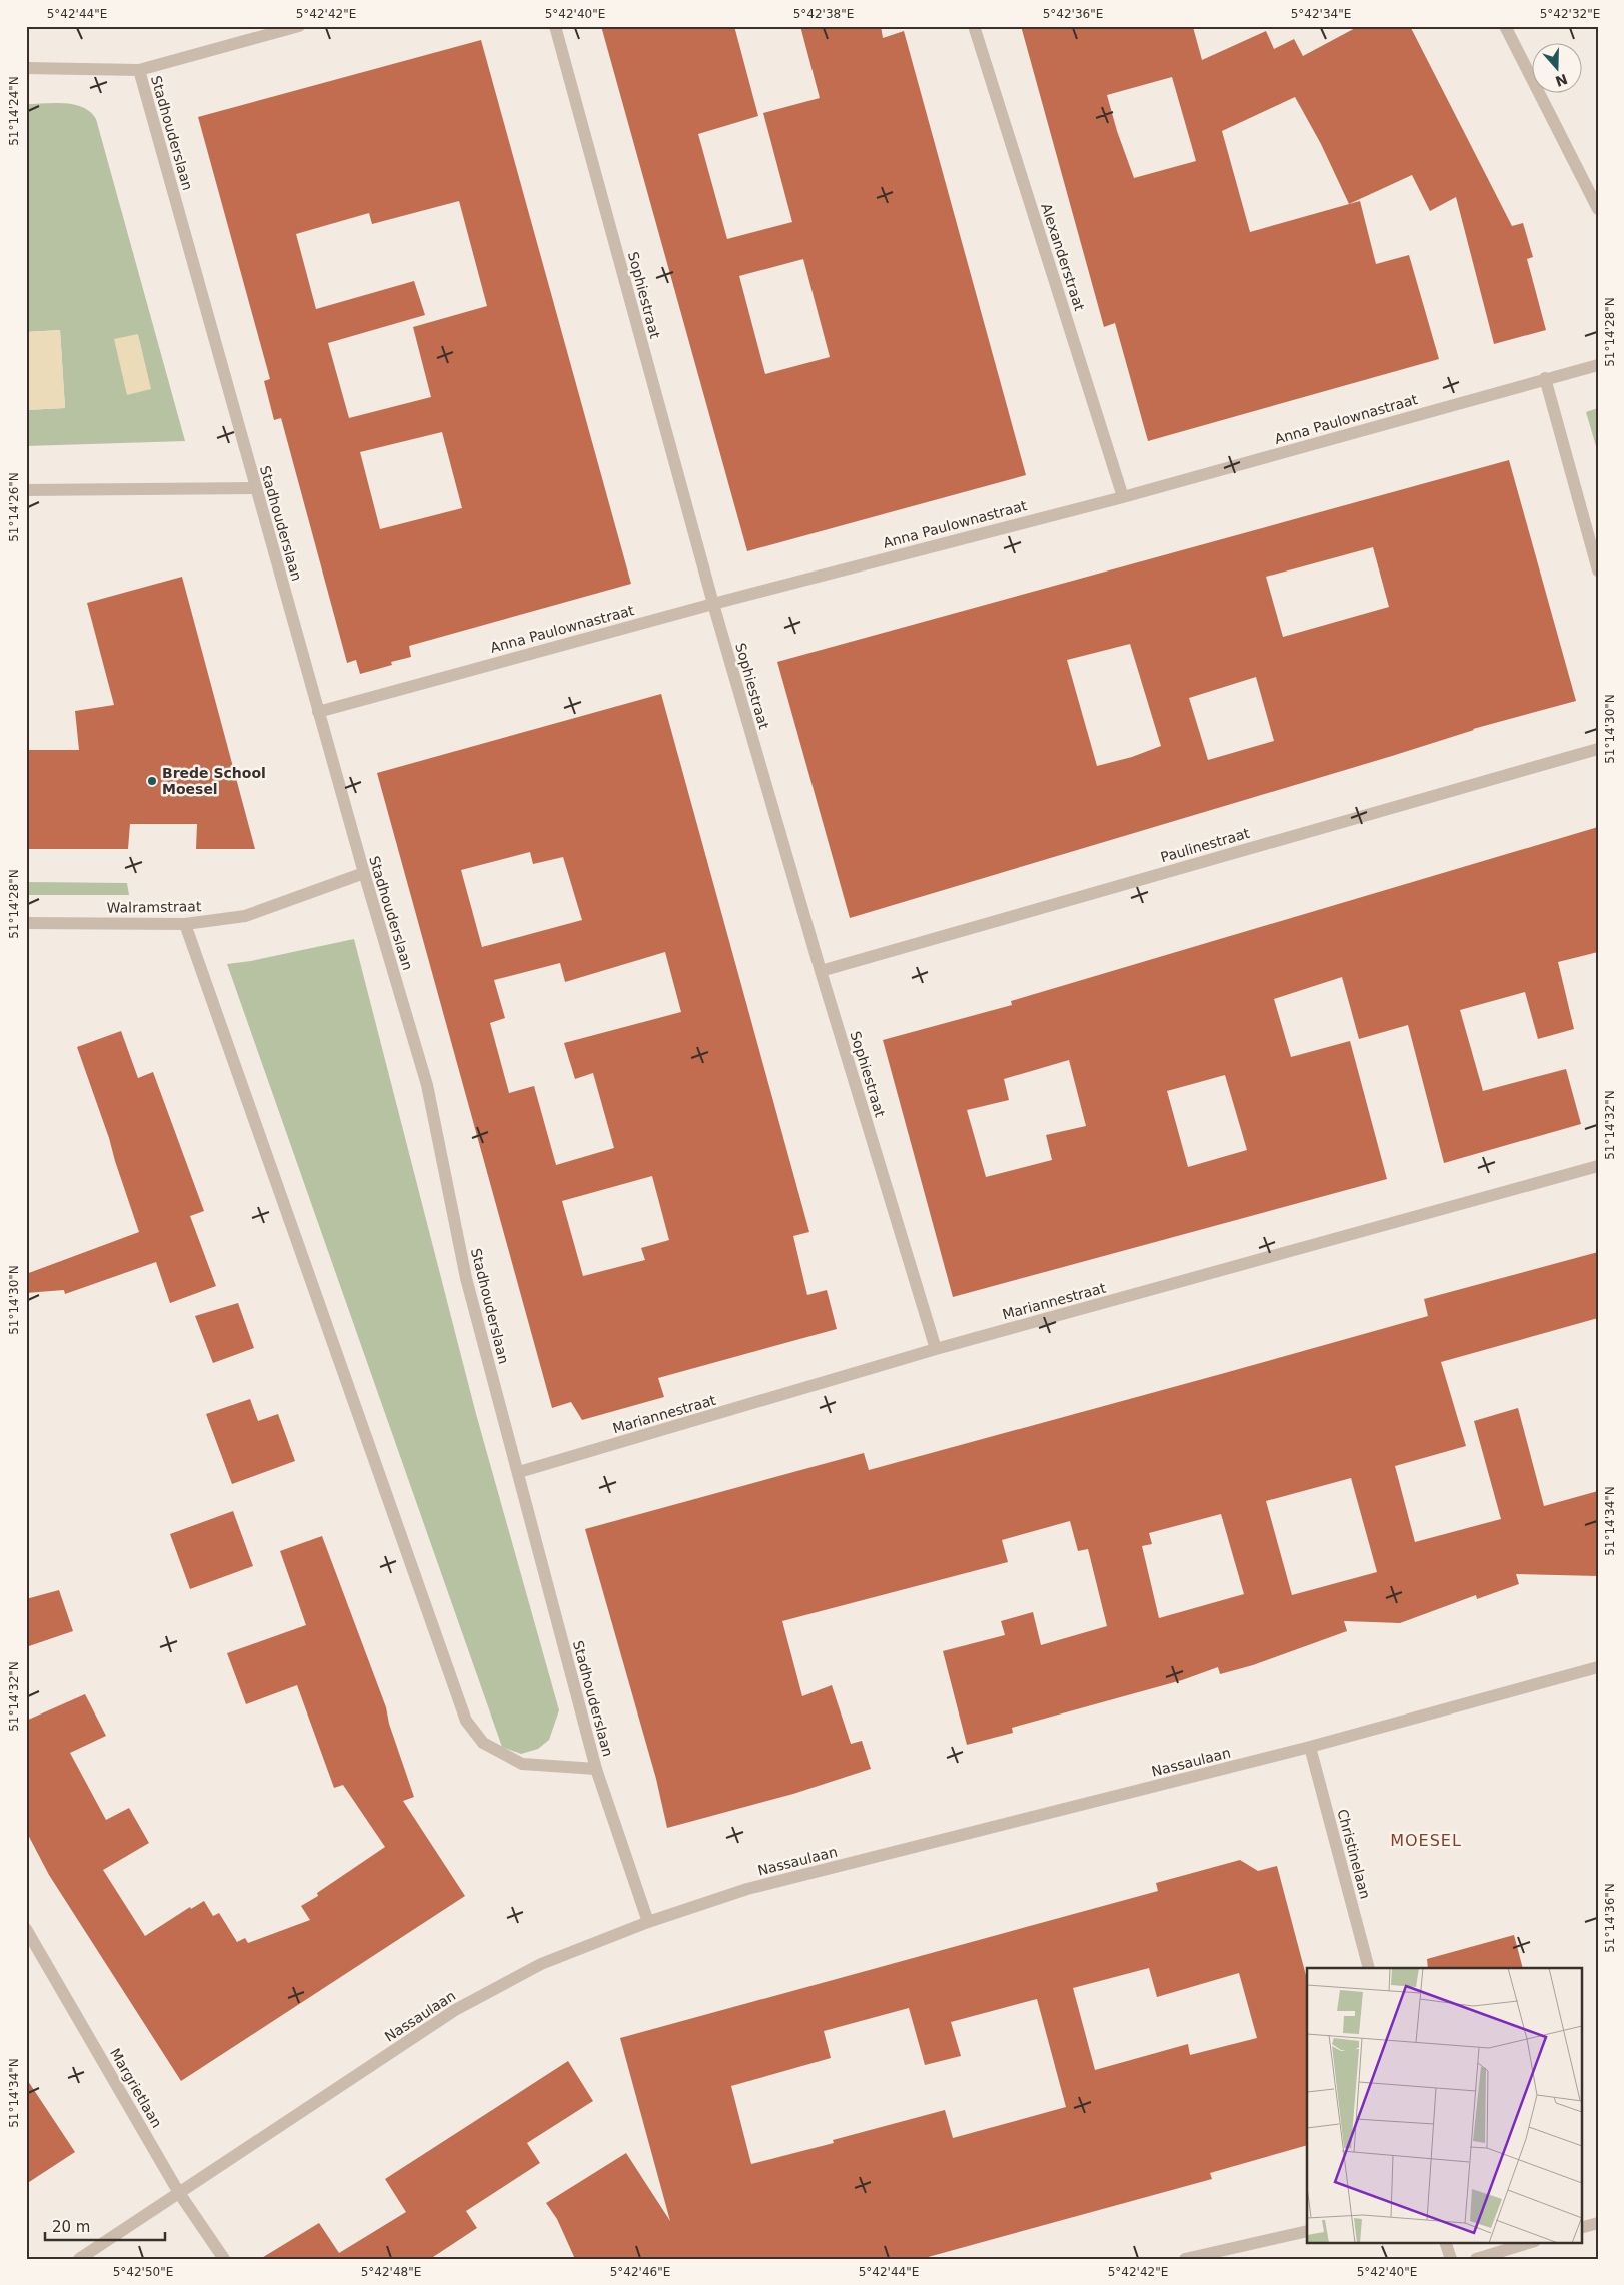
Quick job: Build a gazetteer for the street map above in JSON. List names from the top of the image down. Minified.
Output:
{"streets":{"street":["Stadhouderslaan","Alexanderstraat","Sophiestraat","Anna Paulownastraat","Paulinestraat","Walramstraat","Mariannestraat","Nassaulaan","Christinelaan","Margrietlaan"]},"crossings":[["Stadhouderslaan","Anna Paulownastraat"],["Stadhouderslaan","Walramstraat"],["Stadhouderslaan","Mariannestraat"],["Stadhouderslaan","Nassaulaan"],["Alexanderstraat","Anna Paulownastraat"],["Sophiestraat","Anna Paulownastraat"],["Sophiestraat","Paulinestraat"],["Sophiestraat","Mariannestraat"],["Nassaulaan","Christinelaan"],["Nassaulaan","Margrietlaan"]],"districts":["MOESEL"],"places":["Brede School Moesel"],"scale_bar":"20 m","north":"bottom","coordinates":["5°42'44\"E","5°42'42\"E","5°42'40\"E","5°42'38\"E","5°42'36\"E","5°42'34\"E","5°42'32\"E","51°14'24\"N","51°14'28\"N","51°14'26\"N","51°14'30\"N","51°14'32\"N","51°14'34\"N","51°14'36\"N","5°42'50\"E","5°42'48\"E","5°42'46\"E"]}
